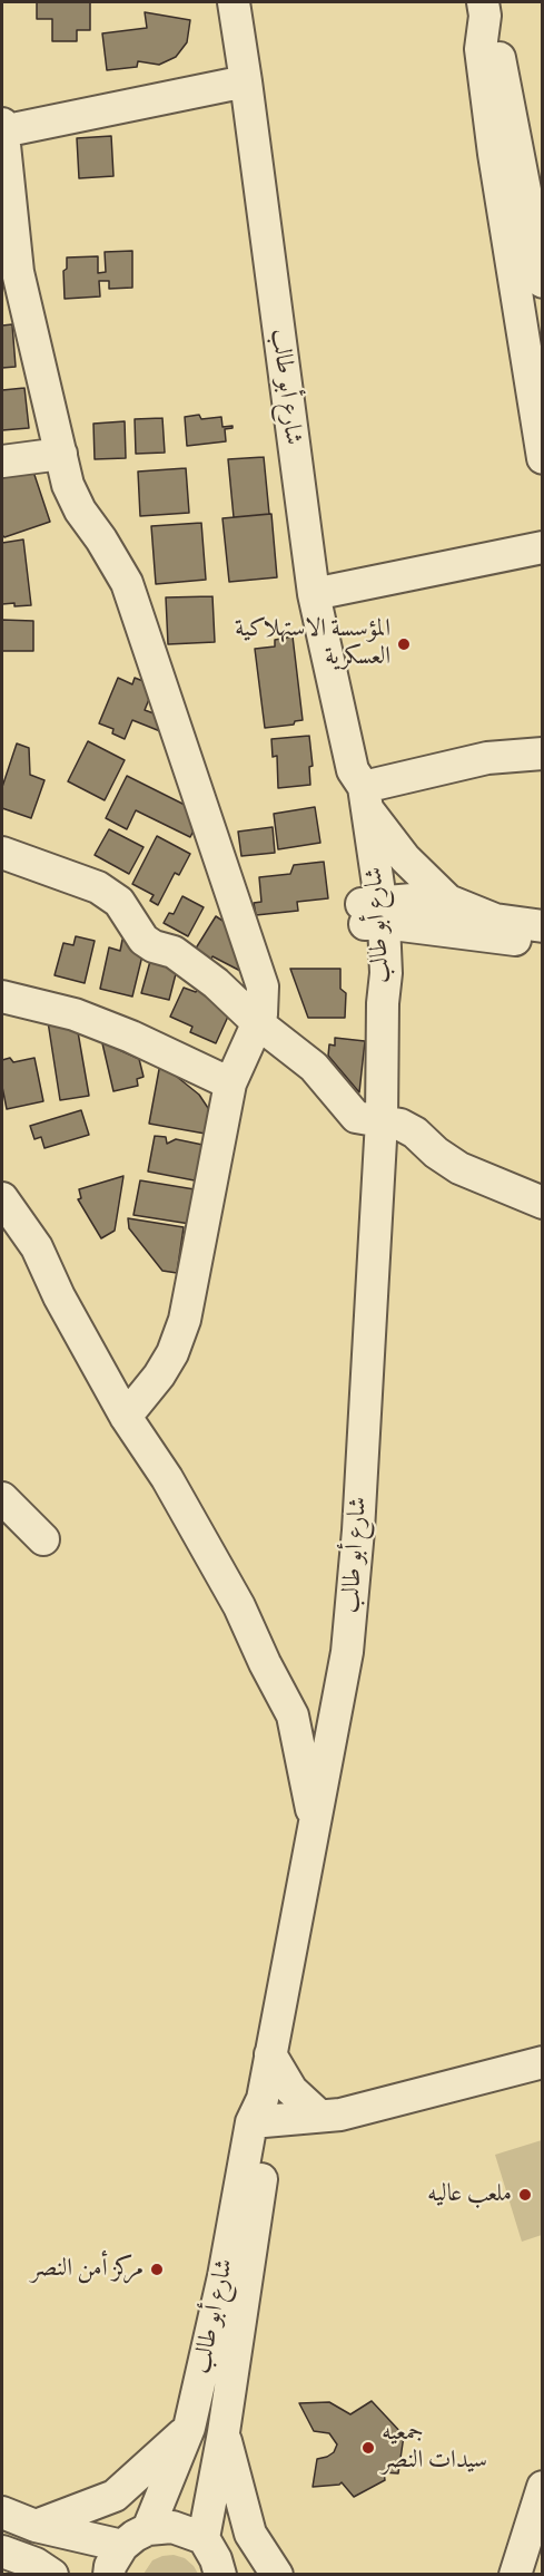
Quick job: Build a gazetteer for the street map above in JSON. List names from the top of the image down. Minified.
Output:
{"streets":{"street":["شارع أبو طالب"]},"places":["المؤسسة الاستهلاكية العسكرية","ملعب عاليه","مركز أمن النصر","جمعيه سيدات النصر"]}
